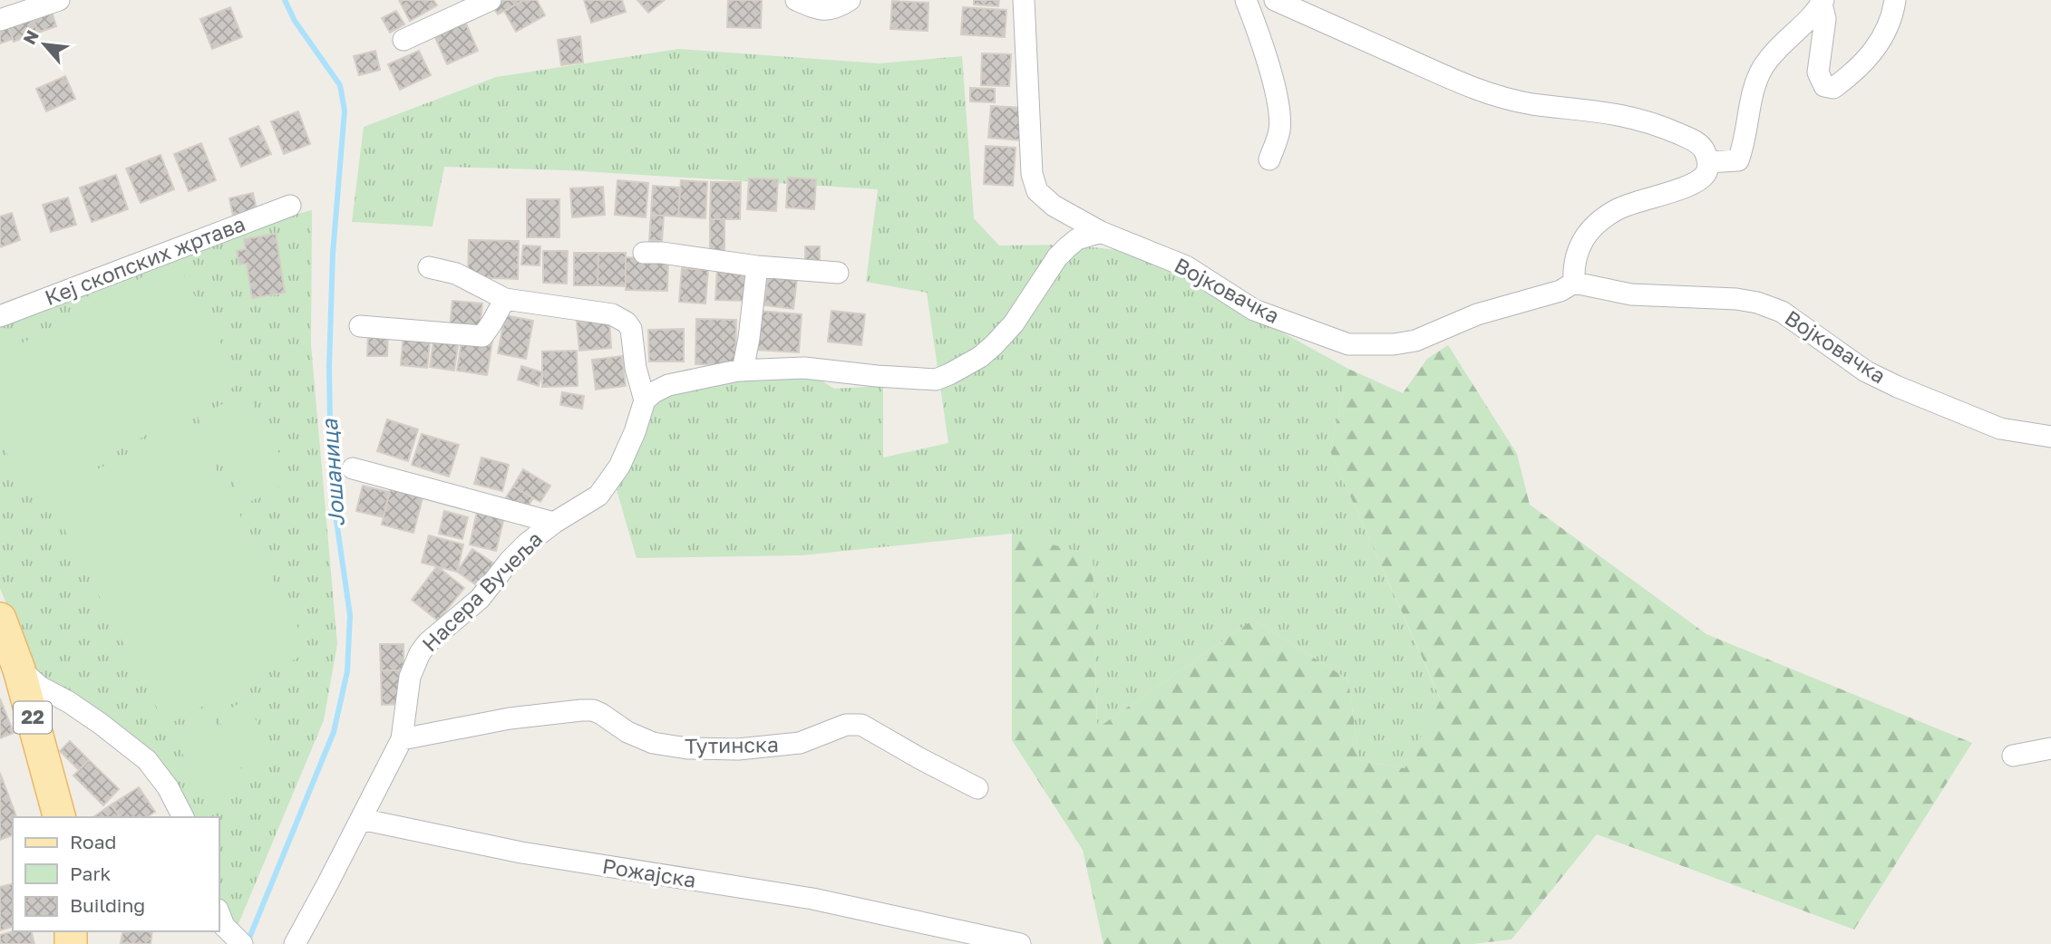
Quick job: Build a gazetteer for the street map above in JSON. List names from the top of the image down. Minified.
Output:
{"streets":{"main road":["22"],"street":["Кеј скопских жртава","Војковачка","Насера Вучеља","Тутинска","Рожајска"]},"crossings":[["Насера Вучеља","Тутинска"]],"water":["Јошаница"],"legend":["Road","Park","Building"],"north":"top left"}
